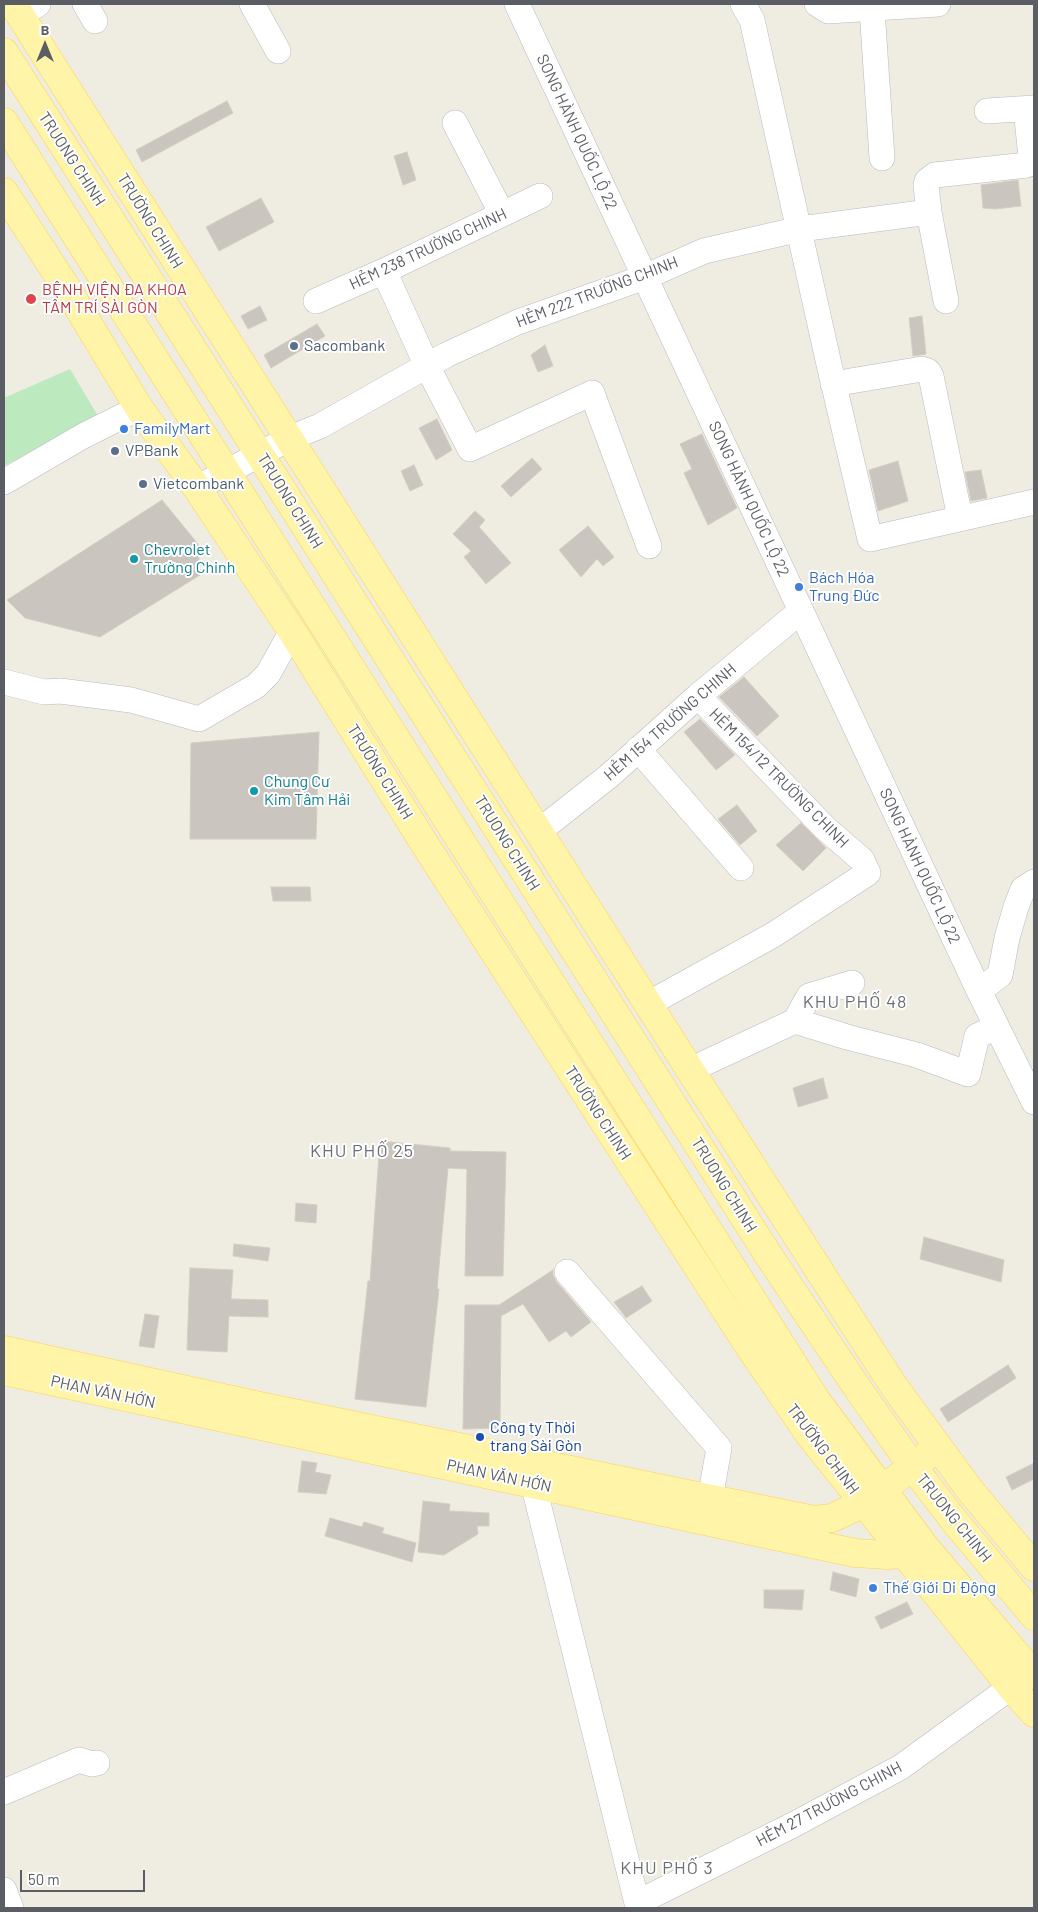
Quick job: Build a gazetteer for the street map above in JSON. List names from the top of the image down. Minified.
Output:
{"streets":{"main road":["TRUONG CHINH","TRƯỜNG CHINH","PHAN VĂN HỚN"],"street":["SONG HÀNH QUỐC LỘ 22","HẺM 238 TRƯỜNG CHINH","HẺM 222 TRƯỜNG CHINH","HẺM 154 TRƯỜNG CHINH","HẺM 154/12 TRƯỜNG CHINH","HẺM 27 TRƯỜNG CHINH"]},"crossings":[["SONG HÀNH QUỐC LỘ 22","HẺM 222 TRƯỜNG CHINH"],["SONG HÀNH QUỐC LỘ 22","HẺM 154 TRƯỜNG CHINH"],["TRUONG CHINH","PHAN VĂN HỚN"],["TRƯỜNG CHINH","HẺM 222 TRƯỜNG CHINH"],["TRƯỜNG CHINH","HẺM 154 TRƯỜNG CHINH"],["TRƯỜNG CHINH","HẺM 154/12 TRƯỜNG CHINH"],["TRƯỜNG CHINH","PHAN VĂN HỚN"],["TRƯỜNG CHINH","HẺM 27 TRƯỜNG CHINH"],["HẺM 154 TRƯỜNG CHINH","HẺM 154/12 TRƯỜNG CHINH"],["PHAN VĂN HỚN","HẺM 27 TRƯỜNG CHINH"]],"districts":["KHU PHỐ 48","KHU PHỐ 25","KHU PHỐ 3"],"places":["BỆNH VIỆN ĐA KHOA TÂM TRÍ SÀI GÒN","Sacombank","FamilyMart","VPBank","Vietcombank","Chevrolet Trường Chinh","Bách Hóa Trung Đức","Chung Cư Kim Tâm Hải","Công ty Thời trang Sài Gòn","Thế Giới Di Động"],"scale_bar":"50 m","north":"top"}
